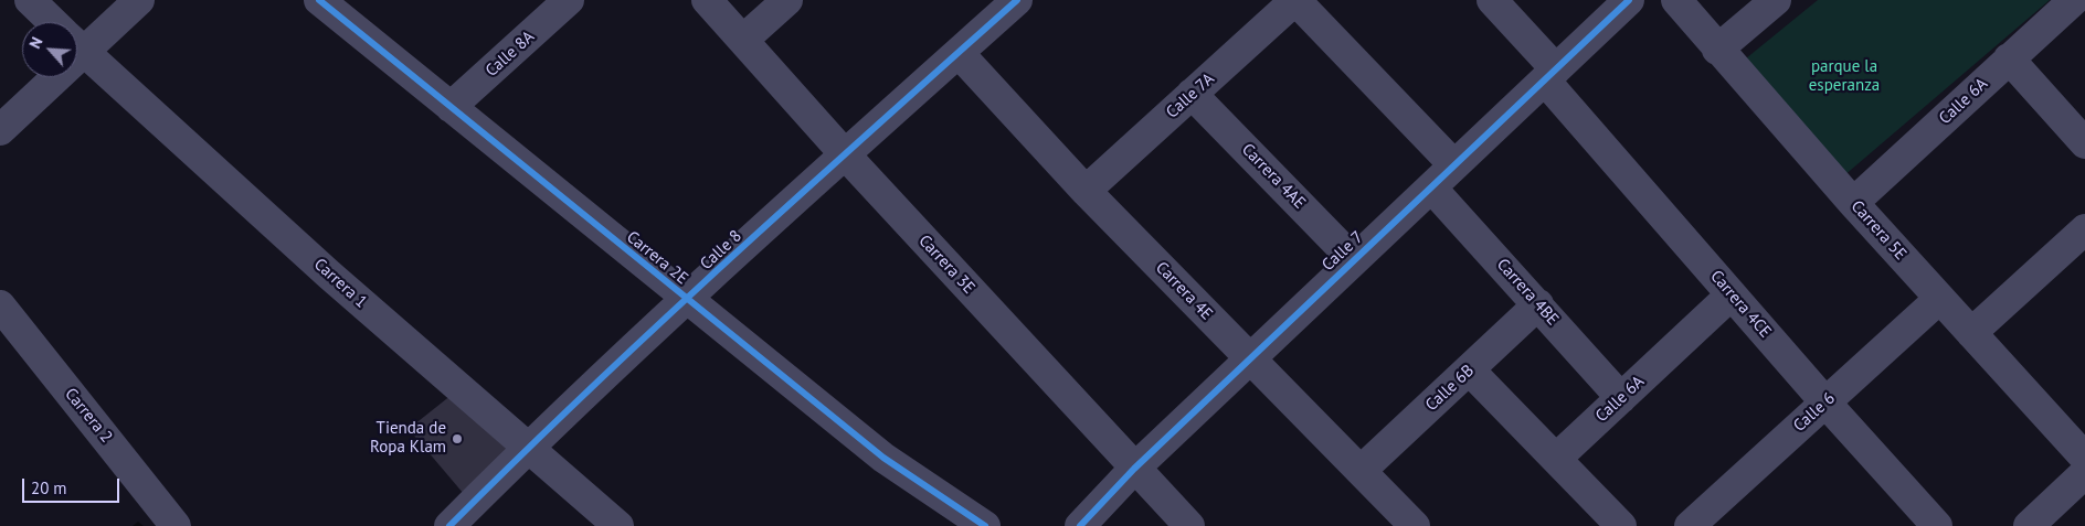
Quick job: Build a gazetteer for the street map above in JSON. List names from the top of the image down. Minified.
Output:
{"streets":{"street":["Calle 8A","Calle 7A","Calle 6A","Carrera 4AE","Carrera 5E","Calle 8","Calle 7","Carrera 2E","Carrera 3E","Carrera 1","Carrera 4E","Carrera 4BE","Carrera 4CE","Calle 6B","Calle 6","Carrera 2"]},"crossings":[["Calle 8A","Carrera 2E"],["Calle 7A","Carrera 4AE"],["Calle 7A","Carrera 4E"],["Calle 6A","Carrera 5E"],["Calle 6A","Carrera 4BE"],["Calle 6A","Carrera 4CE"],["Carrera 4AE","Calle 7"],["Carrera 5E","Calle 6"],["Calle 8","Carrera 2E"],["Calle 8","Carrera 3E"],["Calle 8","Carrera 1"],["Calle 8","Carrera 4E"],["Calle 7","Carrera 3E"],["Calle 7","Carrera 4E"],["Calle 7","Carrera 4BE"],["Calle 7","Carrera 4CE"],["Carrera 4E","Calle 6B"],["Carrera 4BE","Calle 6B"],["Carrera 4CE","Calle 6"]],"parks":["parque la esperanza"],"places":["Tienda de Ropa Klam"],"scale_bar":"20 m","north":"top left"}
